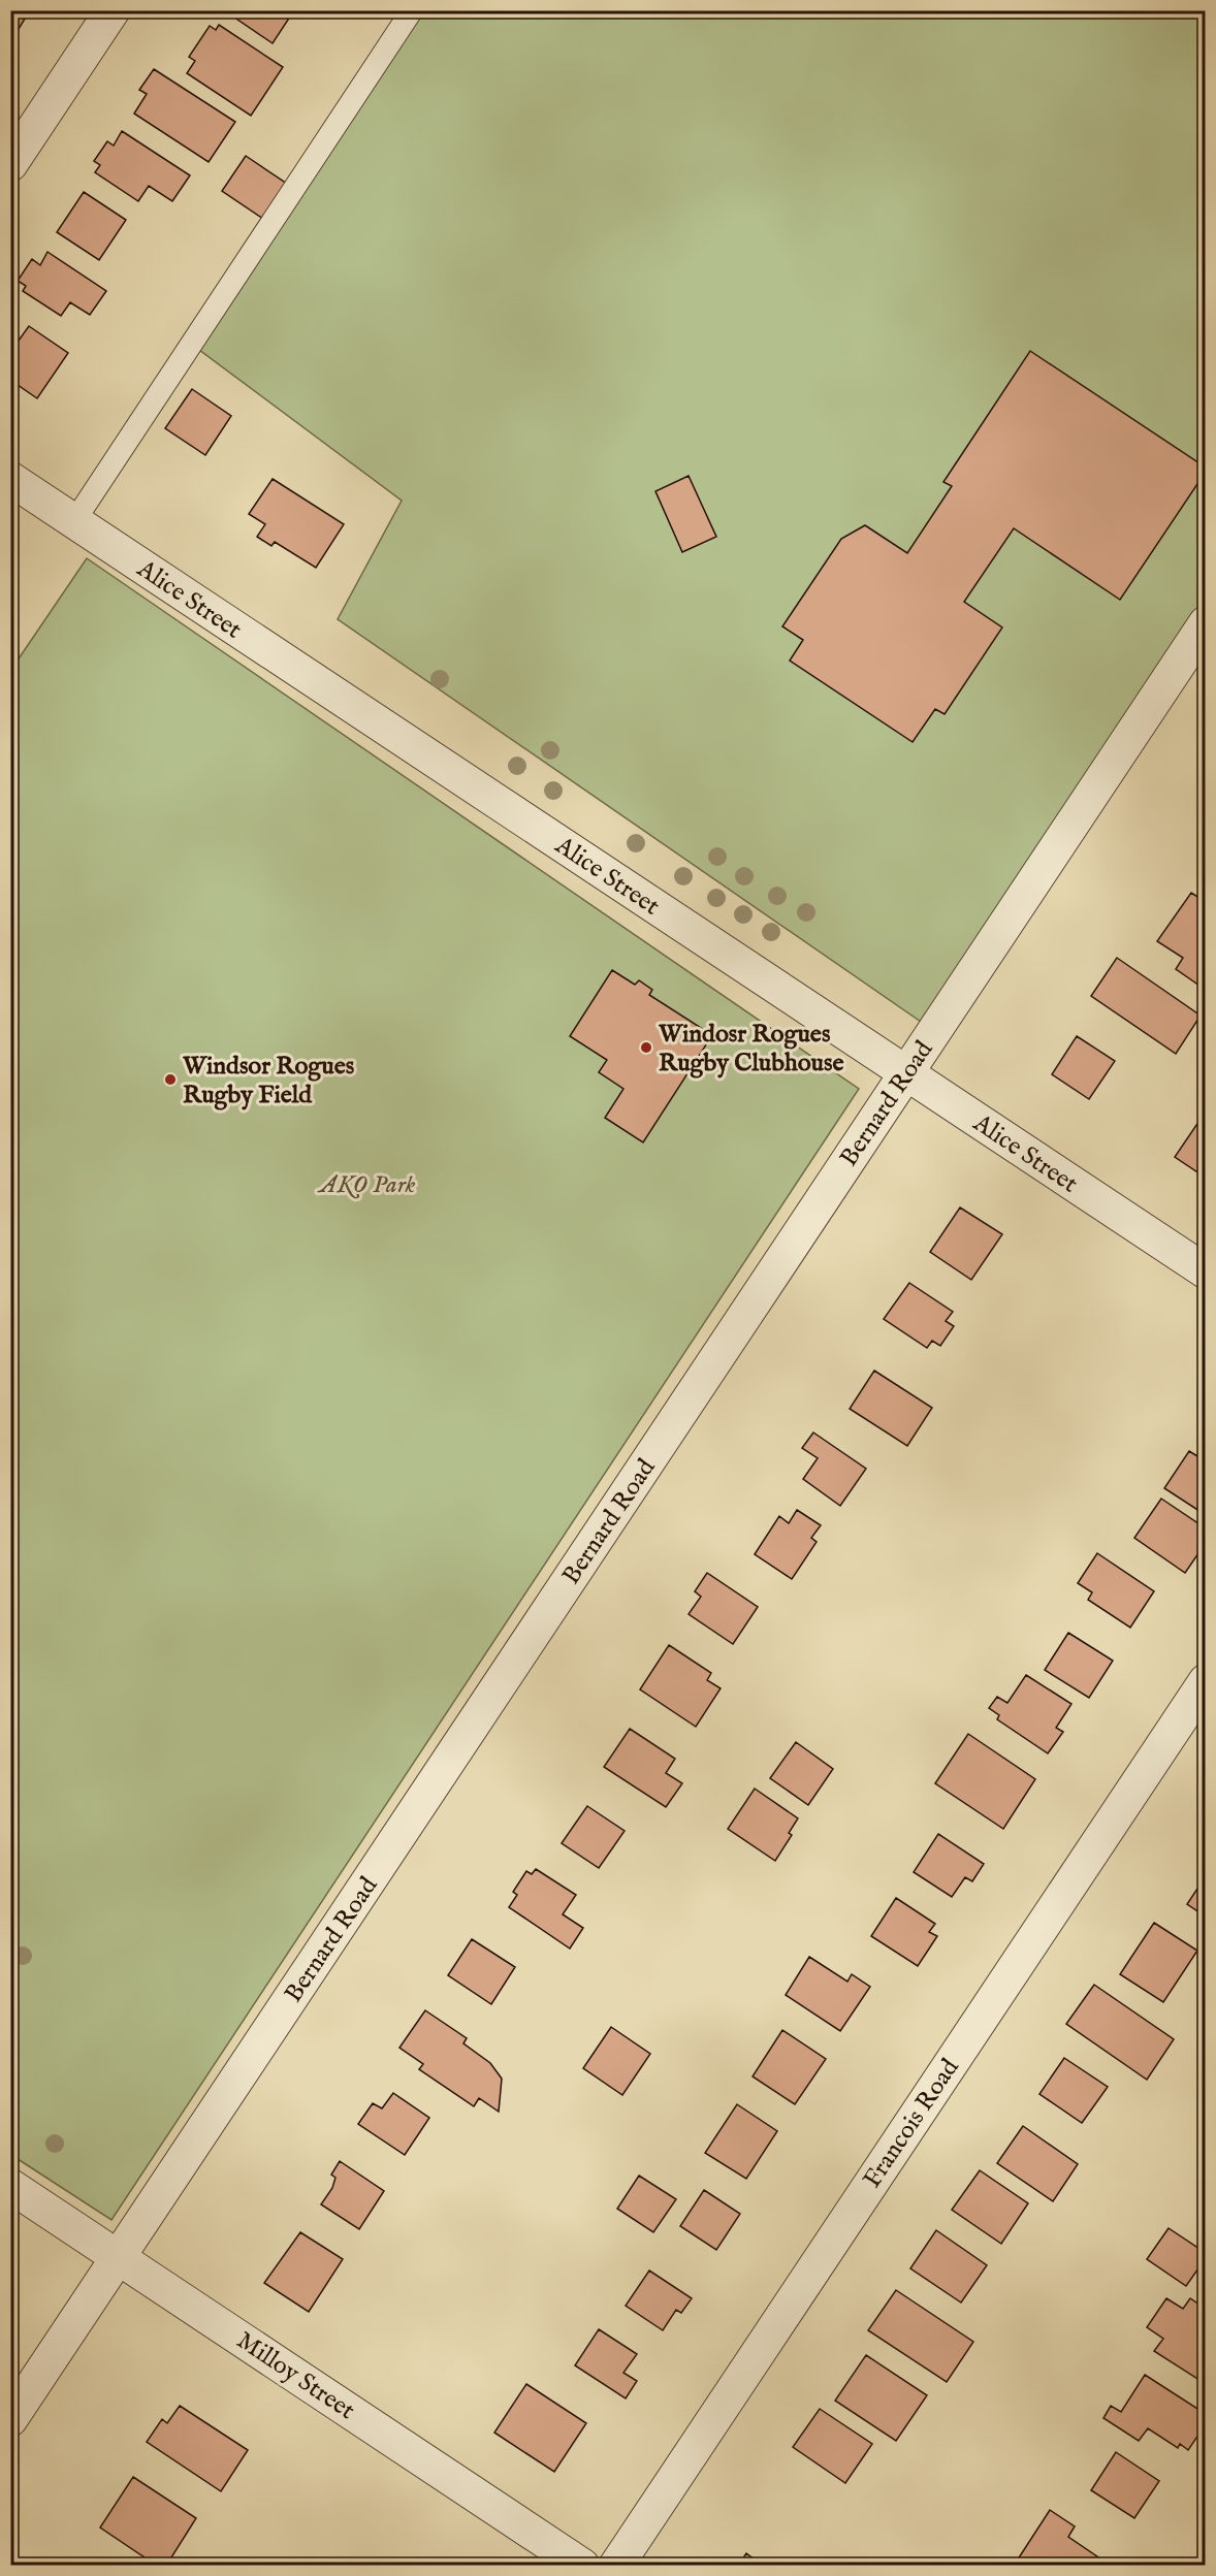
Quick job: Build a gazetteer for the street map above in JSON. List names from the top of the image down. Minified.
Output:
{"streets":{"street":["Alice Street","Bernard Road","Francois Road","Milloy Street"]},"crossings":[["Alice Street","Bernard Road"],["Bernard Road","Milloy Street"]],"parks":["AKO Park"],"places":["Windosr Rogues Rugby Clubhouse","Windsor Rogues Rugby Field"]}
